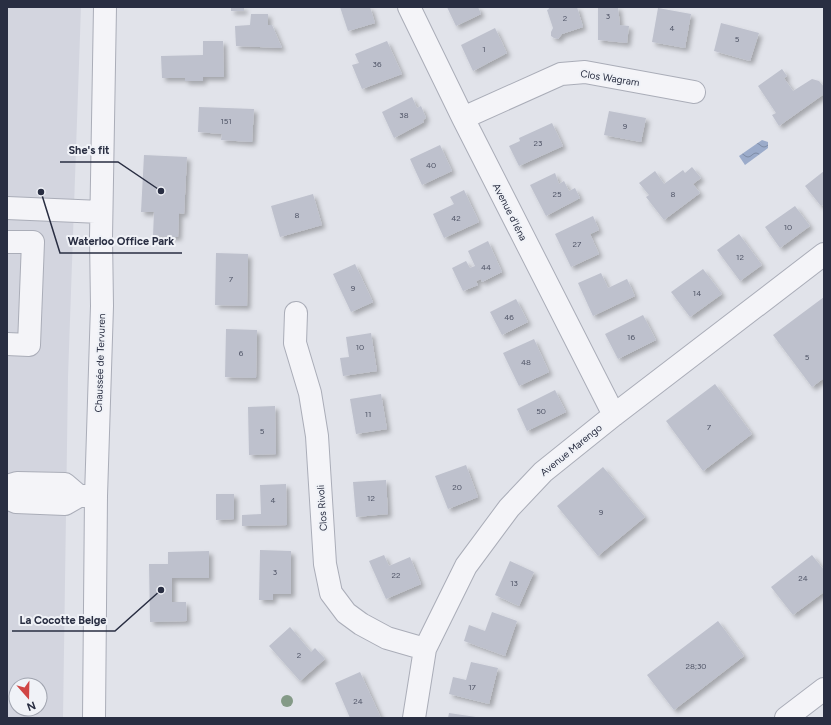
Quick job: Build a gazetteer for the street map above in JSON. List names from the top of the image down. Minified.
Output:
{"streets":{"street":["Clos Wagram","Avenue d'Iéna","Chaussée de Tervuren","Avenue Marengo","Clos Rivoli"]},"crossings":[["Clos Wagram","Avenue d'Iéna"],["Avenue d'Iéna","Avenue Marengo"],["Avenue Marengo","Clos Rivoli"]],"places":["She's fit","Waterloo Office Park","La Cocotte Belge"],"house_numbers":["3","2","4","5","1","36","38","151","9","23","40","25","8","8","42","10","27","12","44","7","9","14","46","16","10","6","5","48","50","11","7","5","20","12","4","9","3","22","24","13","2","28;30","17","24"],"north":"bottom"}
